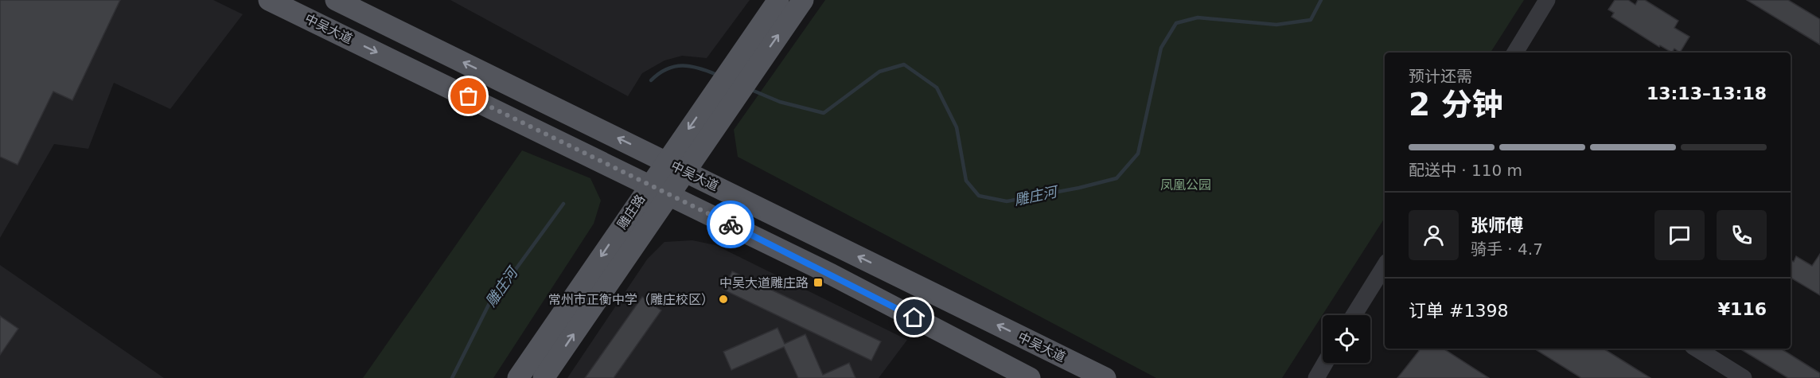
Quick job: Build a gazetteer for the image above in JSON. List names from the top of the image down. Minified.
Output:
{"streets":{"main road":["中吴大道","雕庄路"]},"crossings":[["中吴大道","雕庄路"]],"water":["雕庄河"],"parks":["凤凰公园"],"places":{"transit":["中吴大道雕庄路"],"other":["常州市正衡中学（雕庄校区）"]},"page":{"heading":["2 分钟","预计还需","13:13–13:18"],"panel":["张师傅","骑手 · 4.7","订单 #1398","¥116"],"bar":"配送中 · 110 m"}}
